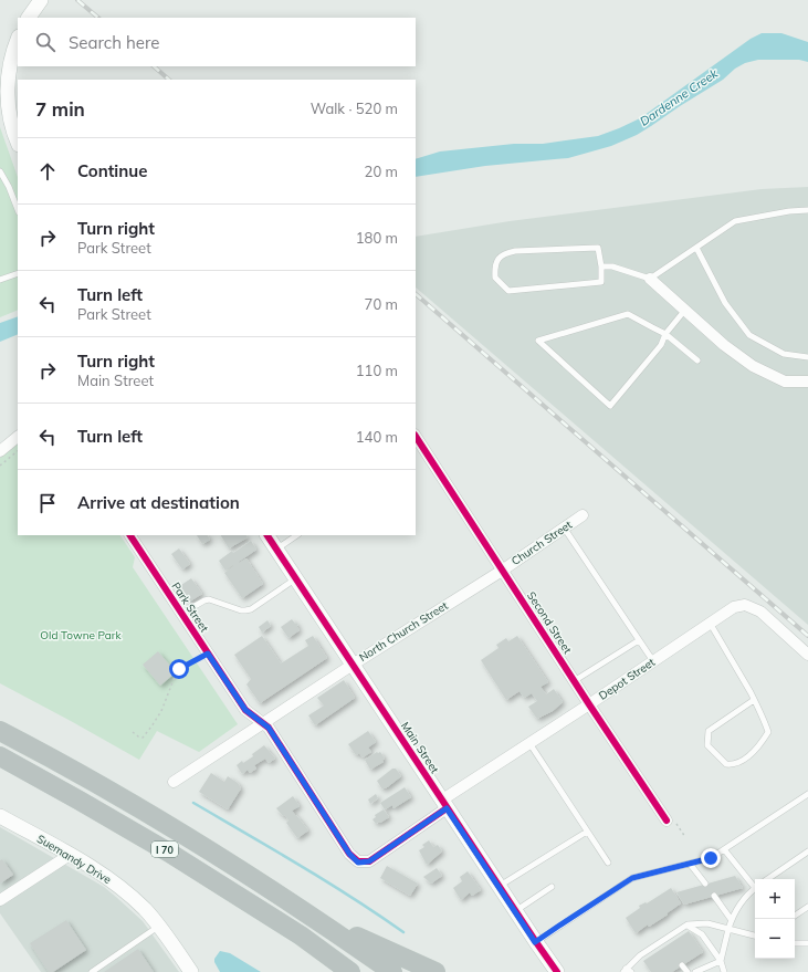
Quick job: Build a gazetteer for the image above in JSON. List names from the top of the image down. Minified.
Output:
{"streets":{"highway":["I 70"],"street":["Church Street","Park Street","Second Street","North Church Street","Depot Street","Main Street","Suemandy Drive"]},"crossings":[["Church Street","Second Street"],["Church Street","North Church Street"],["Park Street","North Church Street"],["Park Street","Depot Street"],["Park Street","Main Street"],["Second Street","North Church Street"],["Second Street","Depot Street"],["North Church Street","Main Street"],["Depot Street","Main Street"]],"water":["Dardenne Creek"],"parks":["Old Towne Park"],"page":{"search":"Search here","heading":["7 min","Walk · 520 m"],"list":[["Continue","20 m"],["Turn right","Park Street","180 m"],["Turn left","Park Street","70 m"],["Turn right","Main Street","110 m"],["Turn left","140 m"],"Arrive at destination"],"map_buttons":["+","−"]}}
